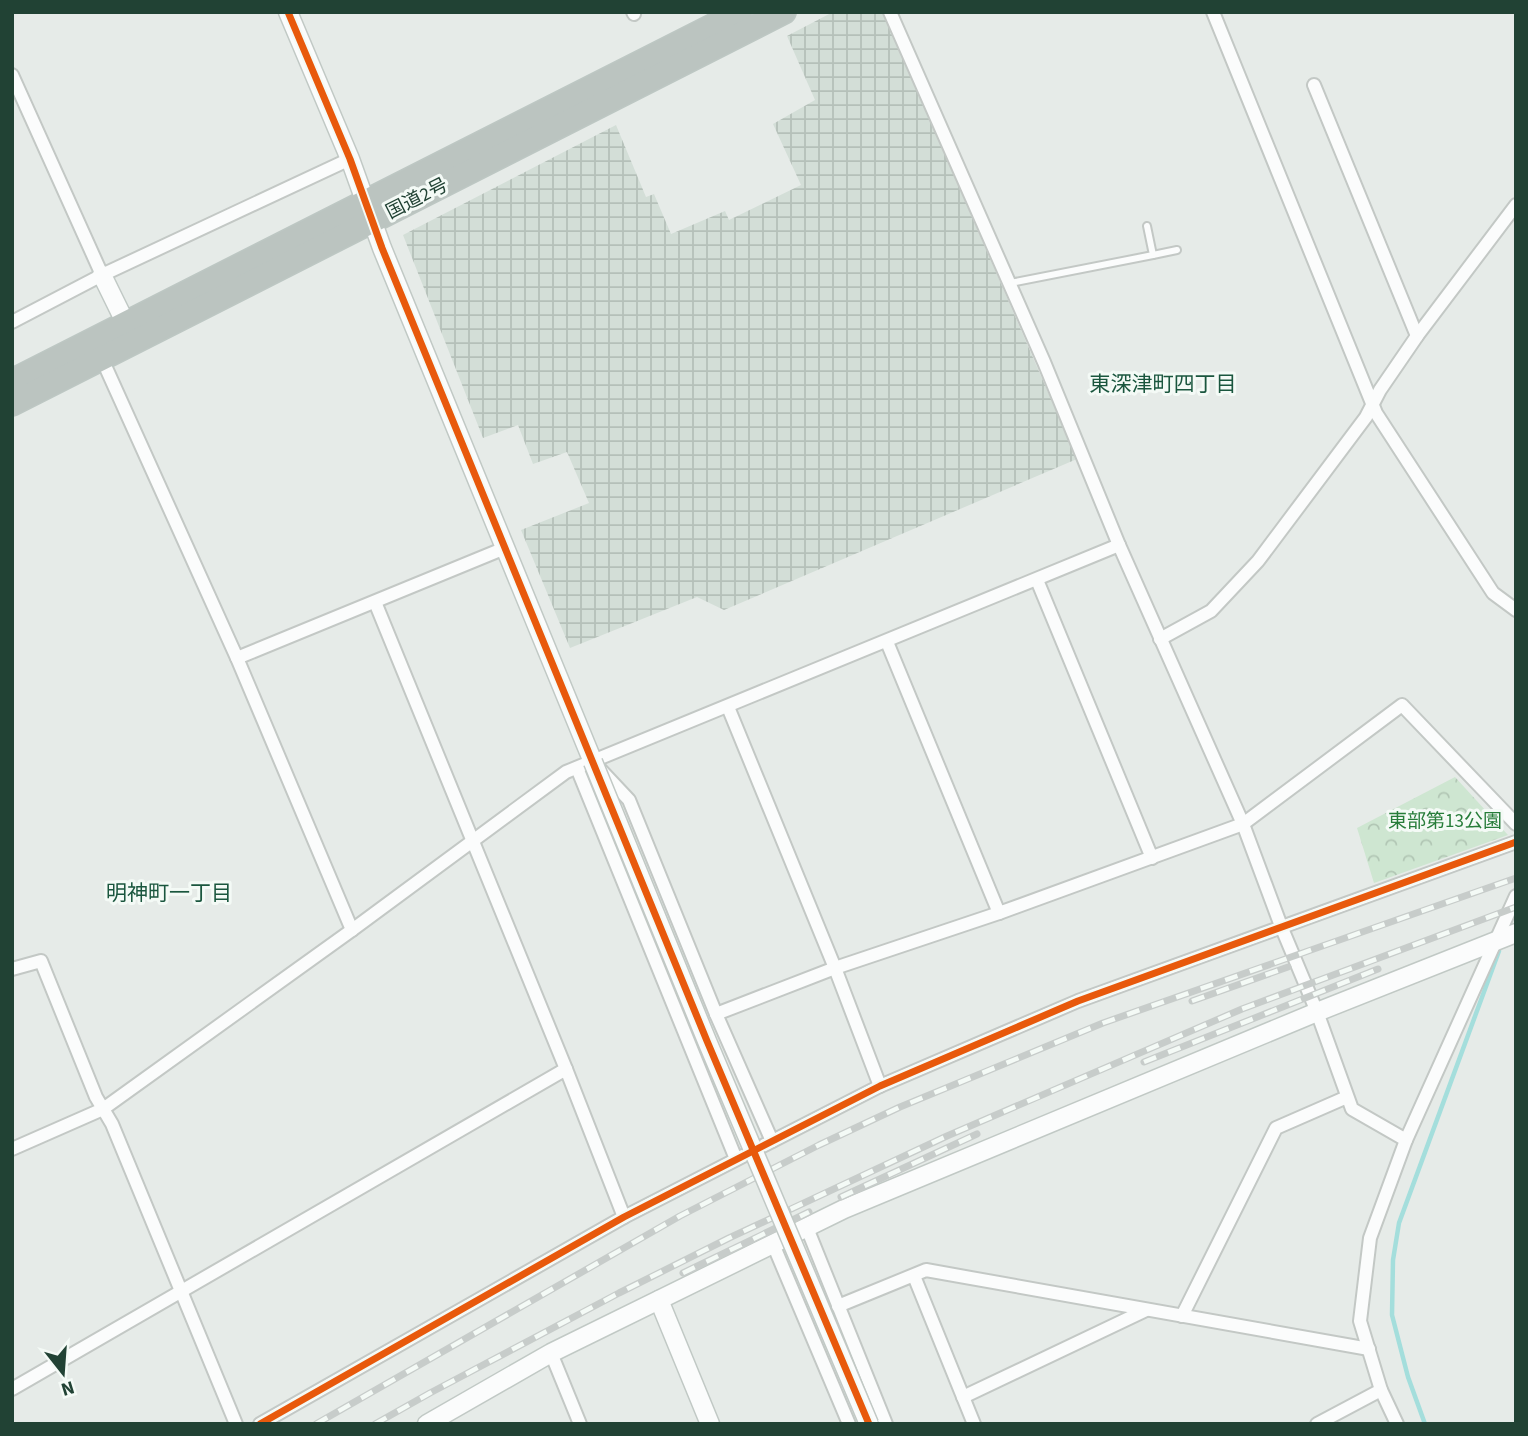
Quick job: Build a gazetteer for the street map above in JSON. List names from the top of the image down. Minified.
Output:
{"streets":{"highway":["国道2号"]},"districts":["東深津町四丁目","明神町一丁目"],"parks":["東部第13公園"],"north":"bottom"}
